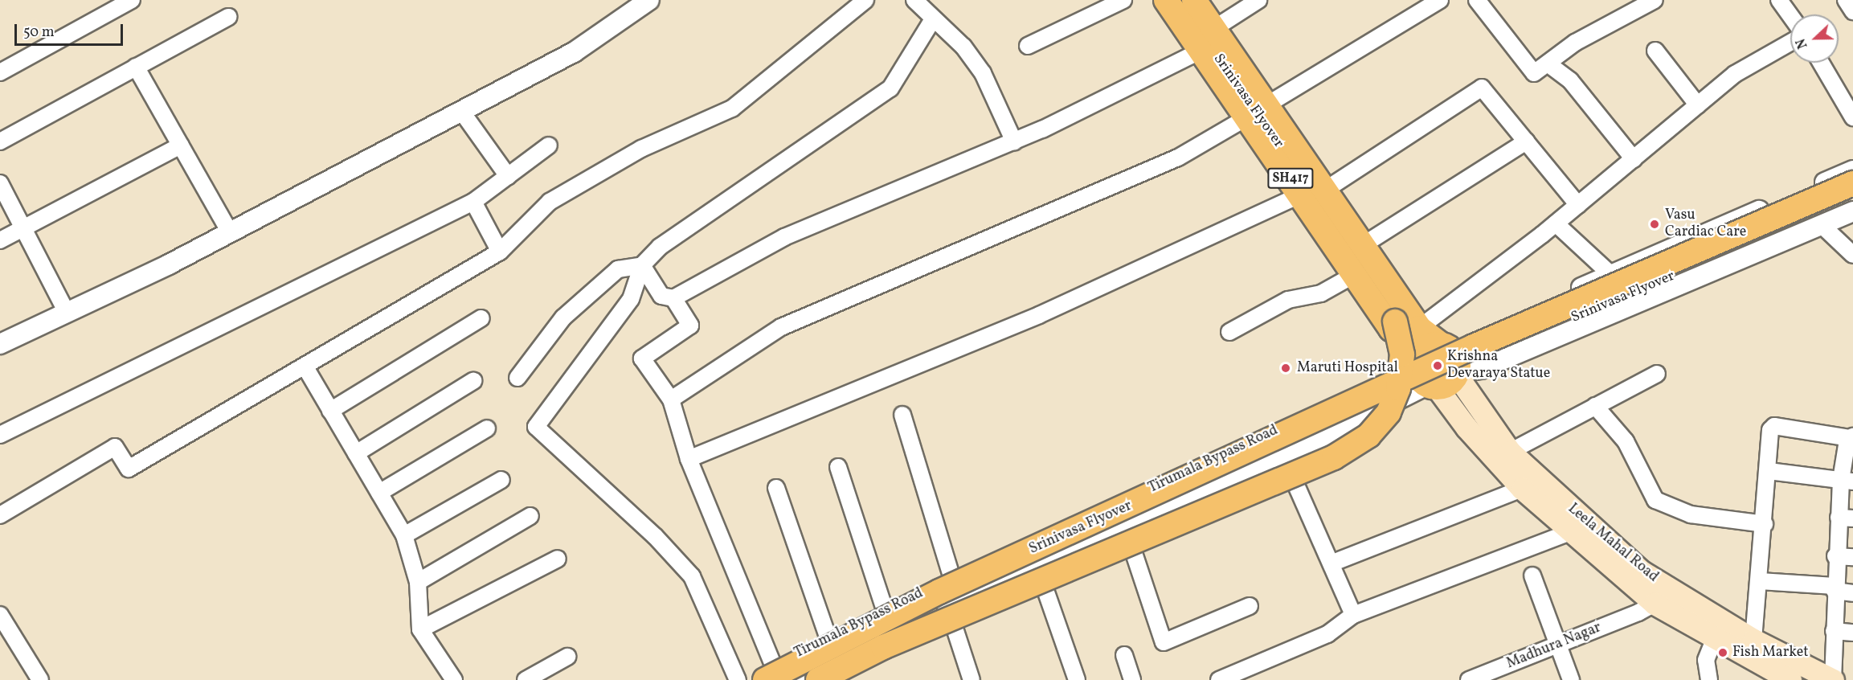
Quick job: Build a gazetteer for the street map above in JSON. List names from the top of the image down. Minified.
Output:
{"streets":{"main road":["Srinivasa Flyover","SH417","Leela Mahal Road"],"street":["Tirumala Bypass Road","Madhura Nagar"]},"crossings":[["Srinivasa Flyover","Tirumala Bypass Road"],["SH417","Tirumala Bypass Road"],["Tirumala Bypass Road","Leela Mahal Road"],["Leela Mahal Road","Madhura Nagar"]],"places":["Vasu Cardiac Care","Krishna Devaraya Statue","Maruti Hospital","Fish Market"],"scale_bar":"50 m","north":"left"}
